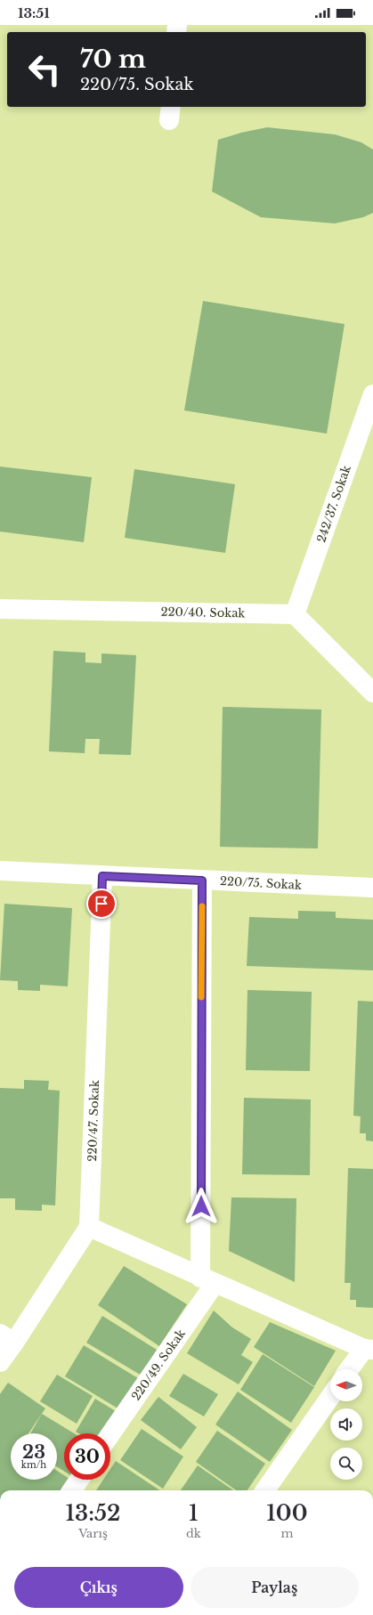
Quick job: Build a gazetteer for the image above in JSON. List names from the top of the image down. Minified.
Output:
{"streets":{"street":["242/37. Sokak","220/40. Sokak","220/75. Sokak","220/47. Sokak","220/49. Sokak"]},"crossings":[["242/37. Sokak","220/40. Sokak"],["220/75. Sokak","220/47. Sokak"]],"north":"left","page":{"status":"13:51","turn":["70 m","220/75. Sokak"],"speed":"23 km/h","limit":"30","eta":["13:52","Varış","1","dk","100","m"],"buttons":["Çıkış","Paylaş"]}}
